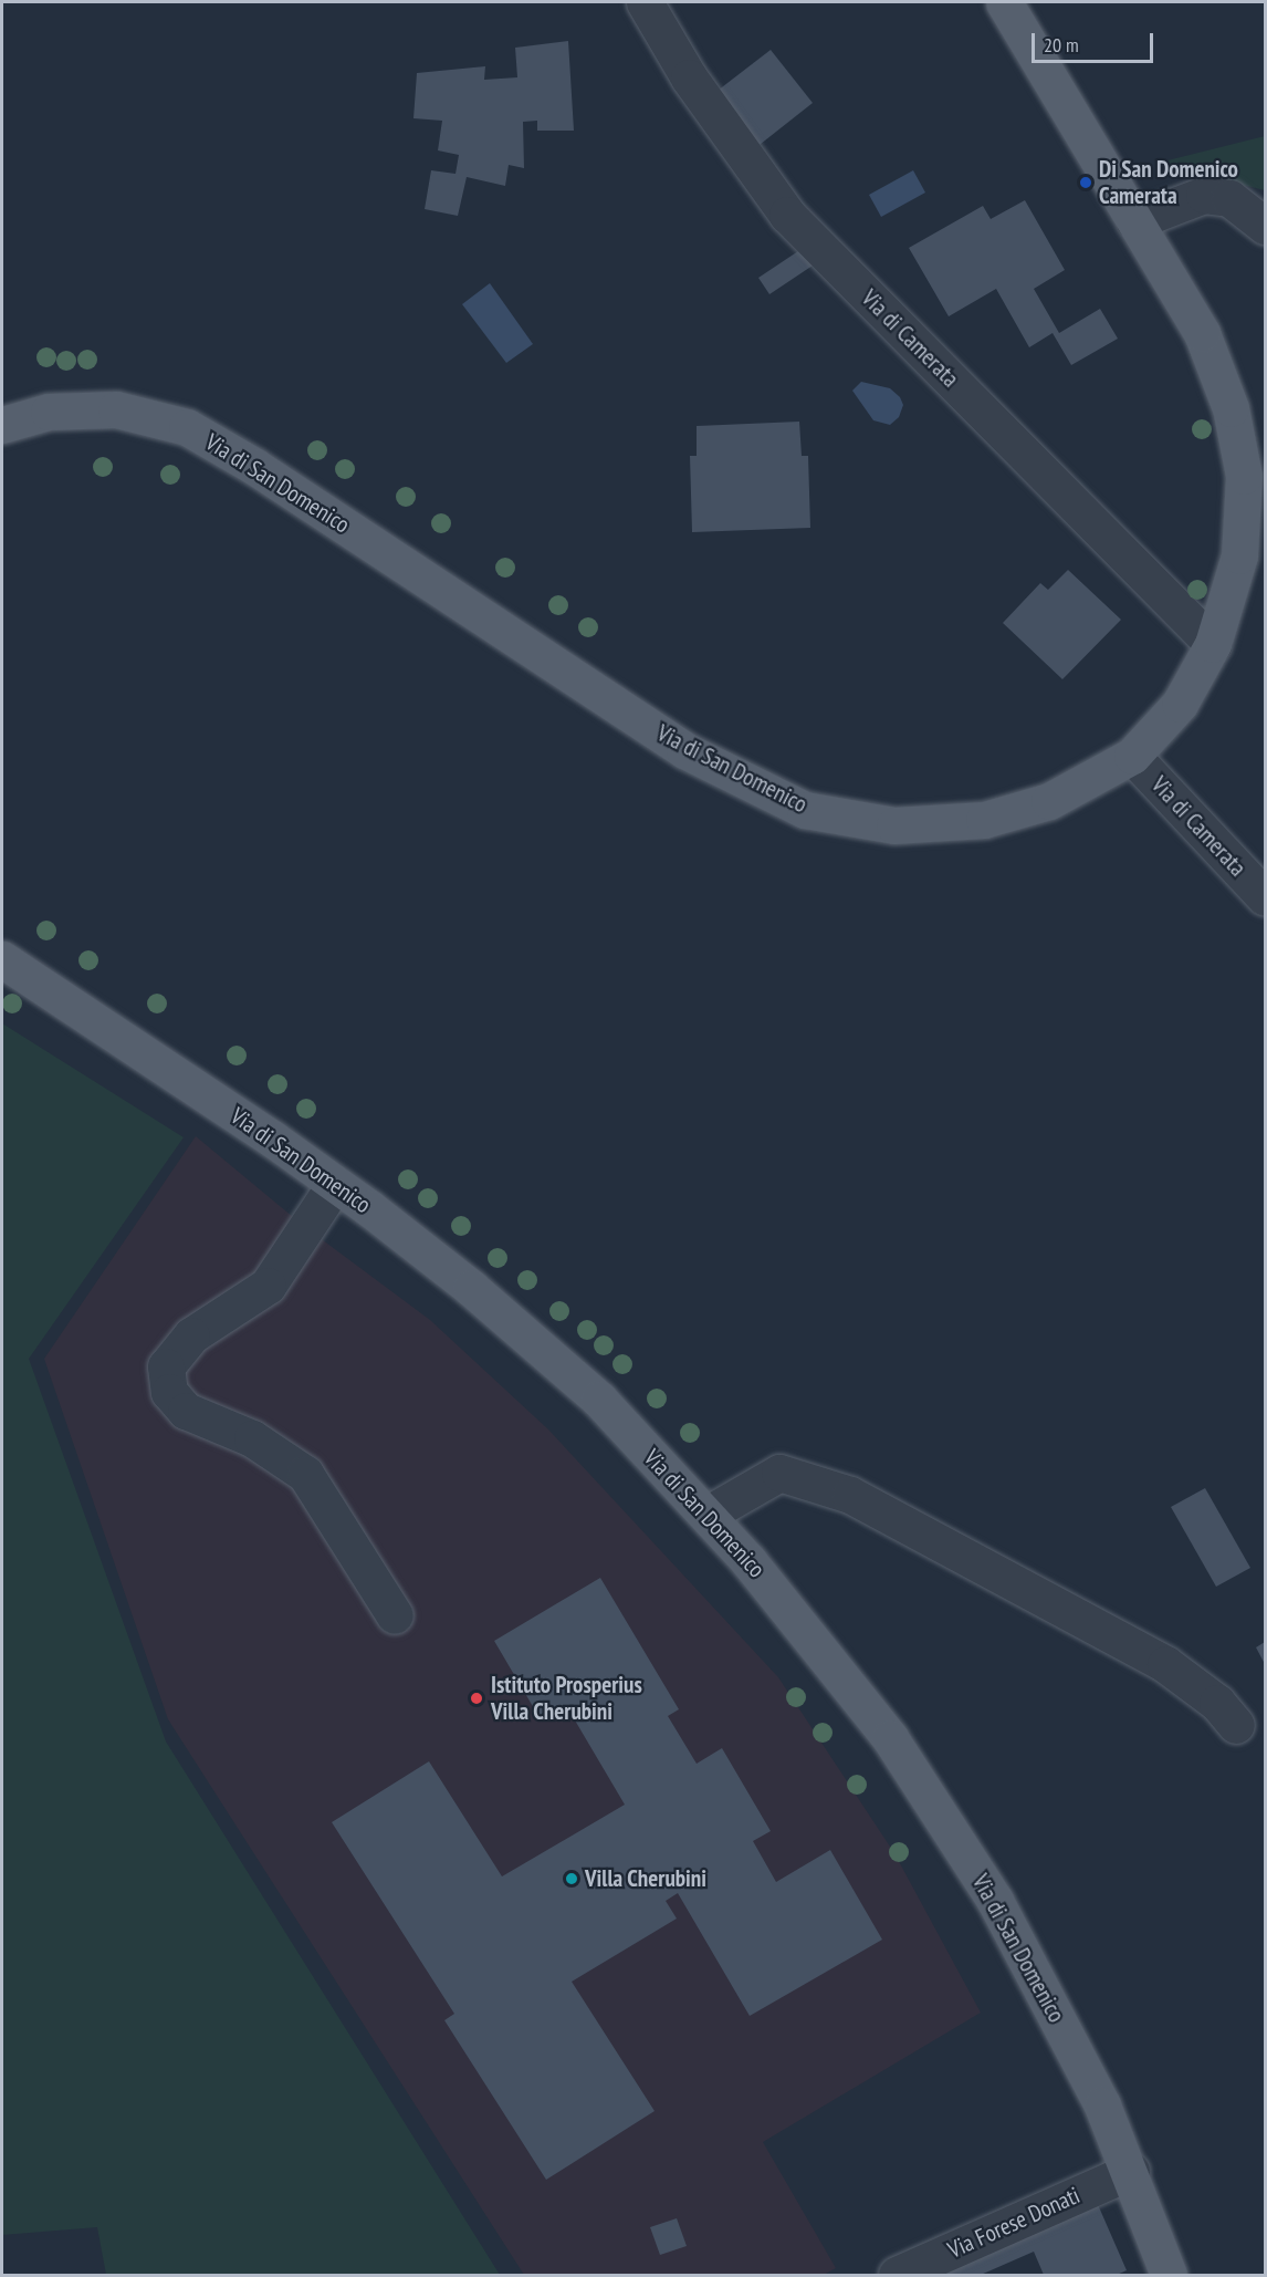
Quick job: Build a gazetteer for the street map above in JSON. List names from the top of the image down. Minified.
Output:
{"streets":{"main road":["Via di San Domenico"],"street":["Via di Camerata","Via Forese Donati"]},"crossings":[["Via di Camerata","Via di San Domenico"],["Via di San Domenico","Via Forese Donati"]],"places":["Di San Domenico Camerata","Istituto Prosperius Villa Cherubini","Villa Cherubini"],"scale_bar":"20 m"}
